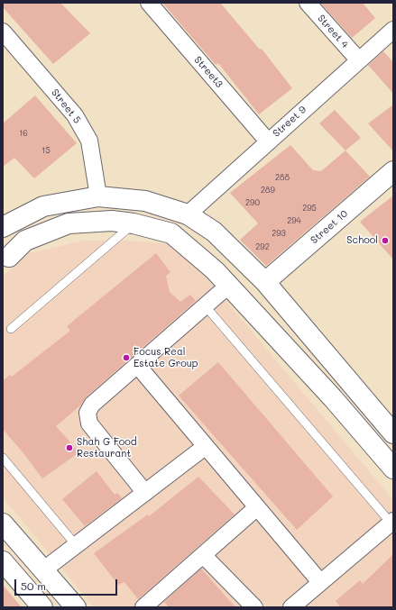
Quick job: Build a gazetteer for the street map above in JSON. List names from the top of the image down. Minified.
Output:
{"streets":{"street":["Street 4","Street3","Street 5","Street 9","Street 10"]},"crossings":[["Street 4","Street 9"],["Street3","Street 9"]],"places":["School","Focus Real Estate Group","Shah G Food Restaurant"],"house_numbers":["16","15","288","289","290","295","294","293","292"],"scale_bar":"50 m"}
